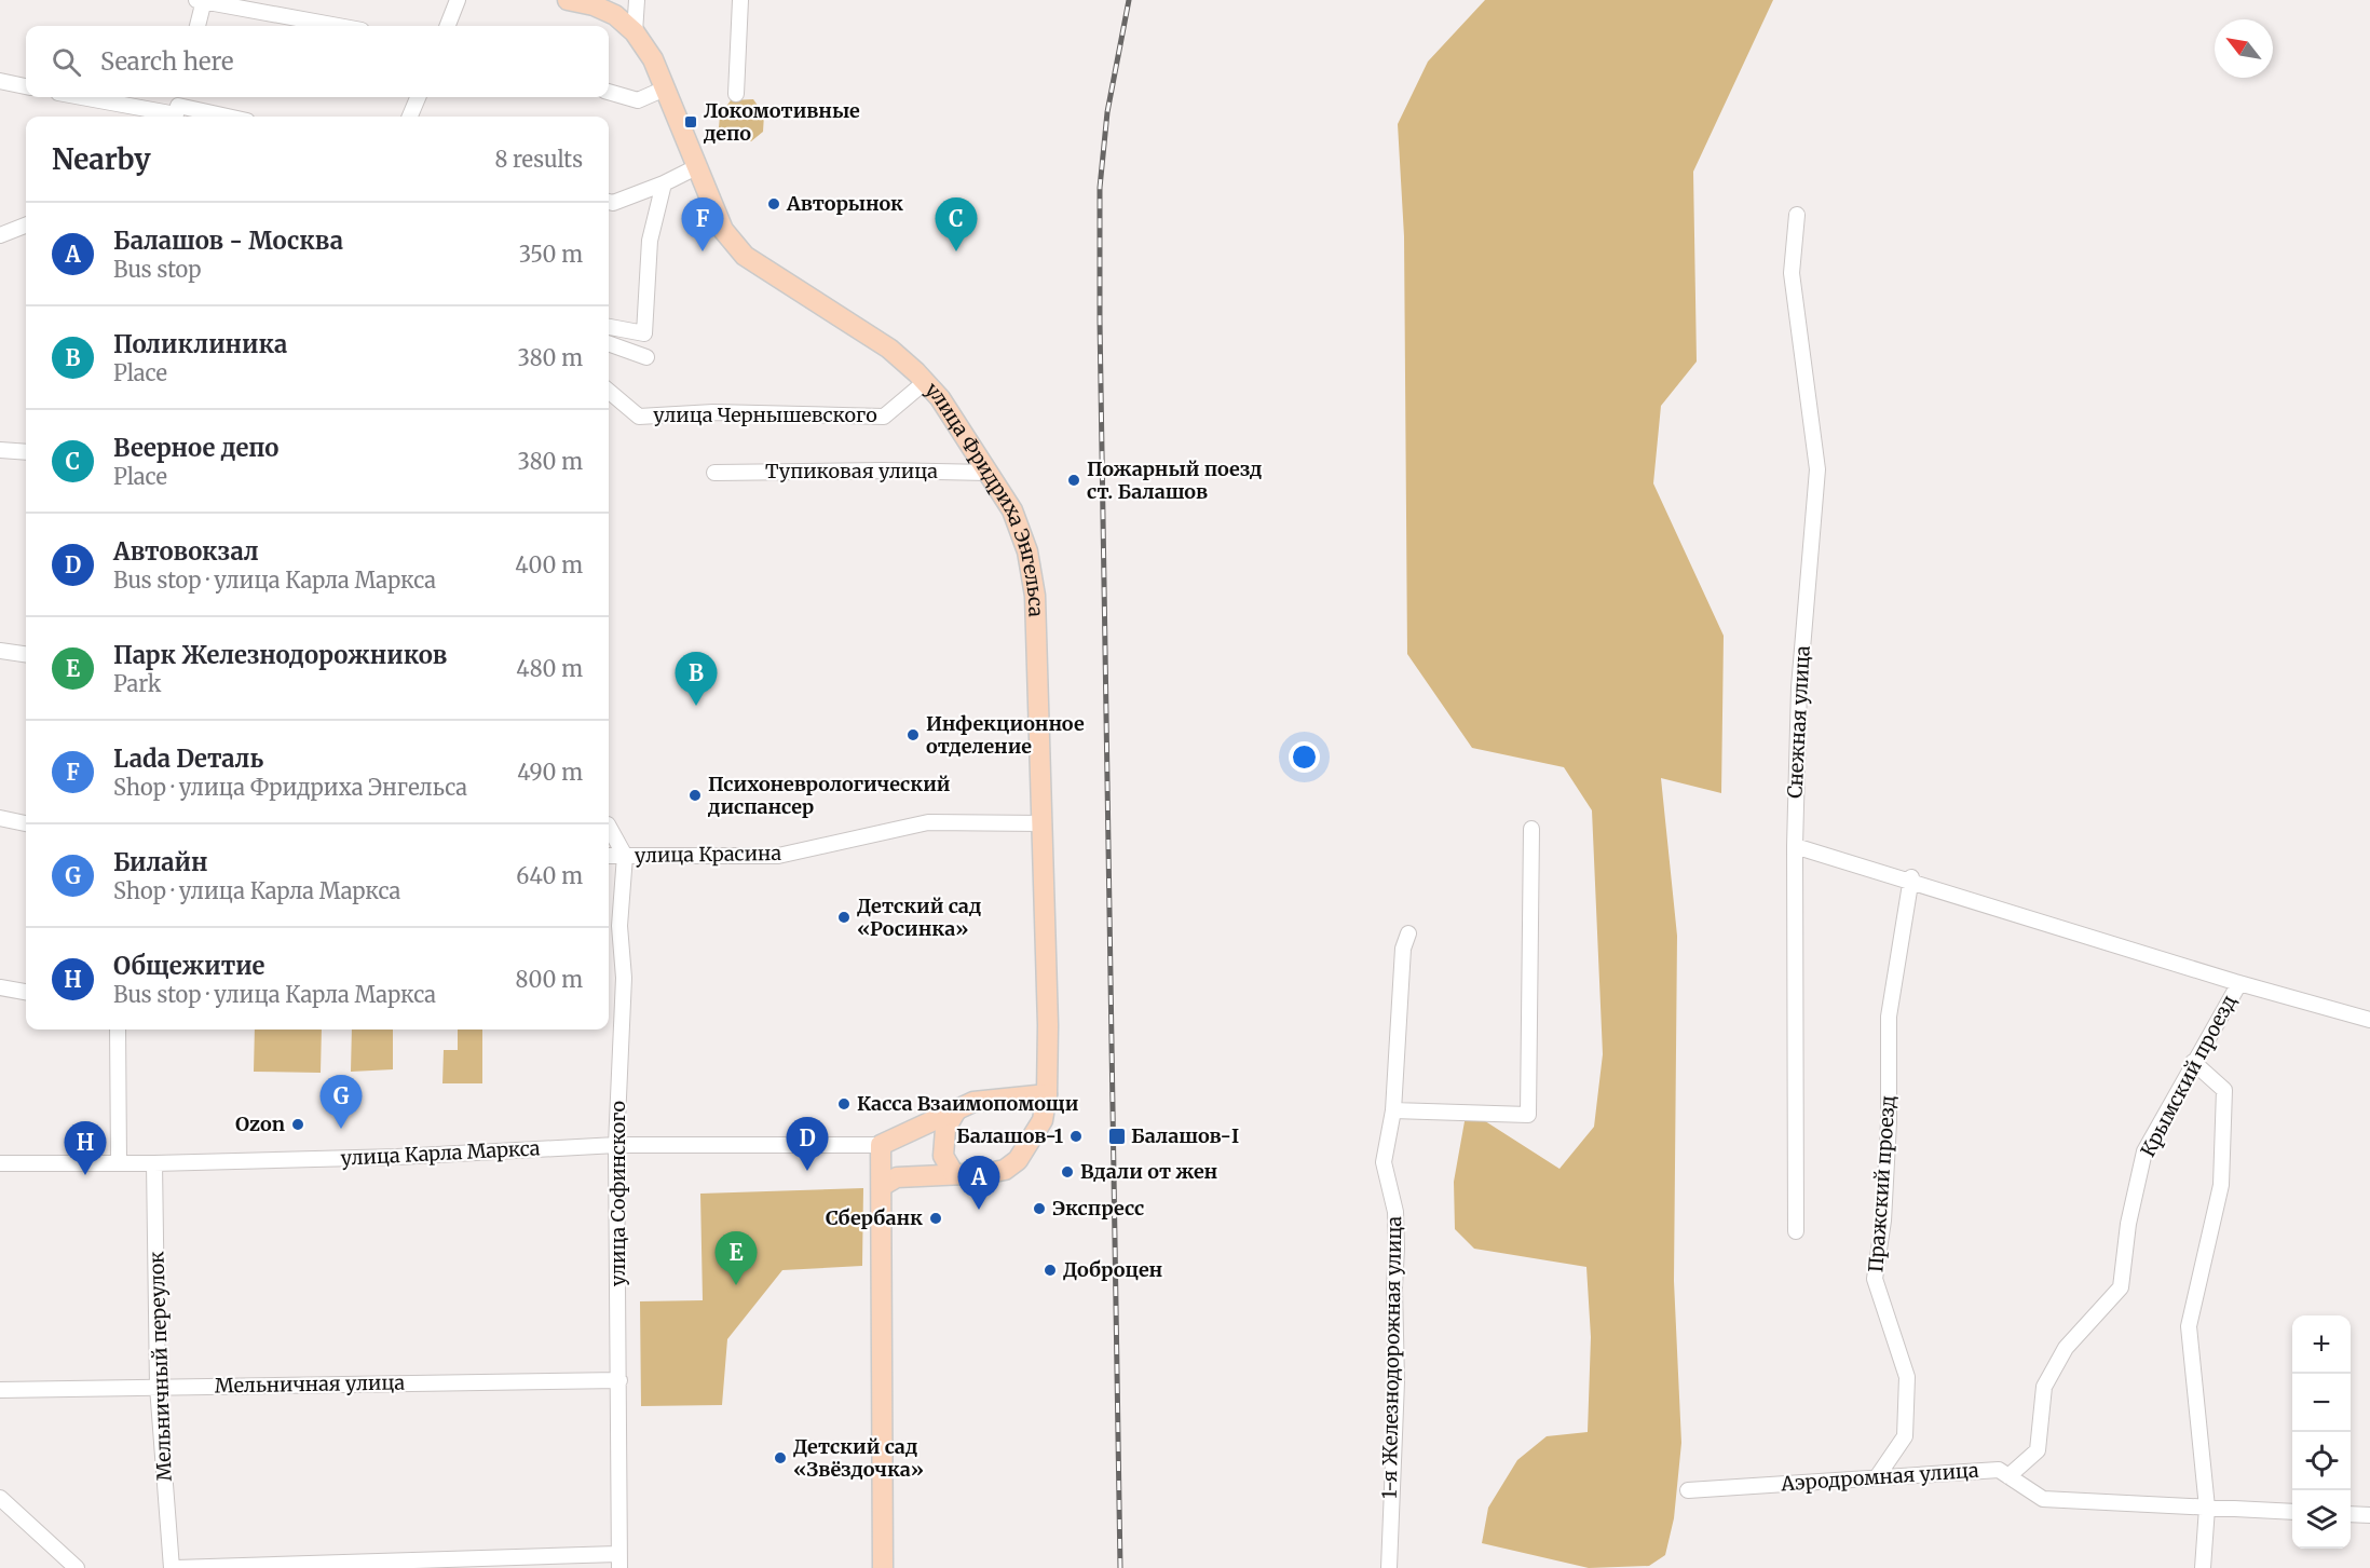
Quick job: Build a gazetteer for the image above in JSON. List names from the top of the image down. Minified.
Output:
{"streets":{"main road":["улица Фридриха Энгельса"],"street":["улица Чернышевского","Тупиковая улица","Снежная улица","улица Красина","Крымский проезд","улица Карла Маркса","Пражский проезд","улица Софинского","1-я Железнодорожная улица","Мельничный переулок","Мельничная улица","Аэродромная улица"]},"crossings":[["улица Чернышевского","улица Фридриха Энгельса"],["Тупиковая улица","улица Фридриха Энгельса"],["улица Фридриха Энгельса","улица Красина"],["улица Красина","улица Софинского"],["Крымский проезд","Аэродромная улица"],["улица Карла Маркса","улица Софинского"],["улица Карла Маркса","Мельничный переулок"],["Пражский проезд","Аэродромная улица"],["улица Софинского","Мельничная улица"],["Мельничный переулок","Мельничная улица"]],"places":{"transit":["Локомотивные депо","Балашов-I"],"other":["Авторынок","Пожарный поезд ст. Балашов","Инфекционное отделение","Психоневрологический диспансер","Детский сад «Росинка»","Касса Взаимопомощи","Ozon","Балашов-1","Вдали от жен","Экспресс","Сбербанк","Доброцен","Детский сад «Звёздочка»"]},"north":"top left","page":{"search":"Search here","heading":["Nearby","8 results"],"pins":["C","F","B","G","D","H","A","E"],"list":[{"mark":"A","name":"Балашов - Москва","note":"Bus stop","value":"350 m"},{"mark":"B","name":"Поликлиника","note":"Place","value":"380 m"},{"mark":"C","name":"Веерное депо","note":"Place","value":"380 m"},{"mark":"D","name":"Автовокзал","note":"Bus stop · улица Карла Маркса","value":"400 m"},{"mark":"E","name":"Парк Железнодорожников","note":"Park","value":"480 m"},{"mark":"F","name":"Lada Dеталь","note":"Shop · улица Фридриха Энгельса","value":"490 m"},{"mark":"G","name":"Билайн","note":"Shop · улица Карла Маркса","value":"640 m"},{"mark":"H","name":"Общежитие","note":"Bus stop · улица Карла Маркса","value":"800 m"}],"map_buttons":["+","−"]}}
